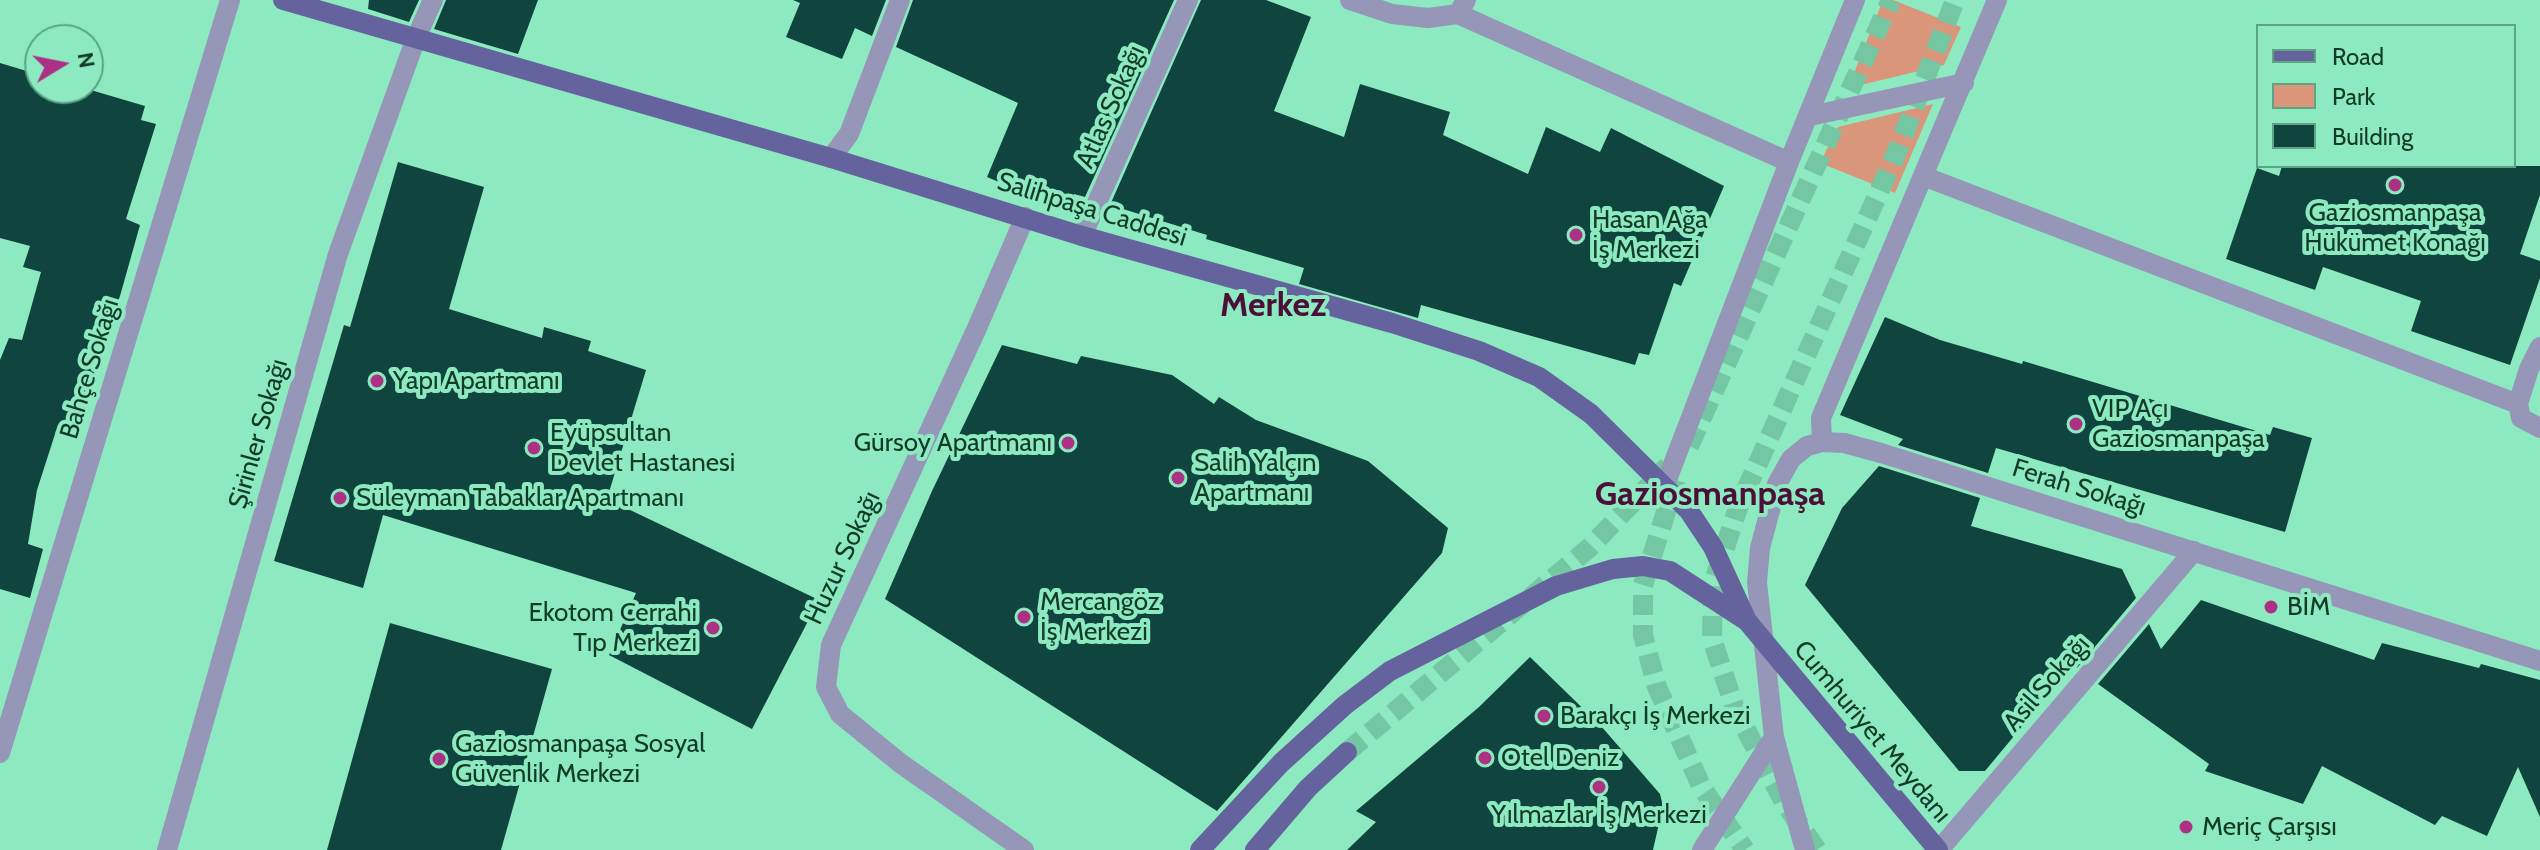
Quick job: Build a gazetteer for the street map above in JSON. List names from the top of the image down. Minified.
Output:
{"streets":{"main road":["Salihpaşa Caddesi","Cumhuriyet Meydanı"],"street":["Atlas Sokağı","Bahçe Sokağı","Şirinler Sokağı","Ferah Sokağı","Huzur Sokağı","Asil Sokağı"]},"crossings":[["Atlas Sokağı","Salihpaşa Caddesi"],["Salihpaşa Caddesi","Şirinler Sokağı"],["Salihpaşa Caddesi","Huzur Sokağı"],["Salihpaşa Caddesi","Cumhuriyet Meydanı"],["Ferah Sokağı","Asil Sokağı"],["Asil Sokağı","Cumhuriyet Meydanı"]],"districts":["Merkez","Gaziosmanpaşa"],"places":["Gaziosmanpaşa Hükümet Konağı","Hasan Ağa İş Merkezi","Yapı Apartmanı","VIP Açı Gaziosmanpaşa","Gürsoy Apartmanı","Eyüpsultan Devlet Hastanesi","Salih Yalçın Apartmanı","Süleyman Tabaklar Apartmanı","BİM","Mercangöz İş Merkezi","Ekotom Cerrahi Tıp Merkezi","Barakçı İş Merkezi","Otel Deniz","Gaziosmanpaşa Sosyal Güvenlik Merkezi","Yılmazlar İş Merkezi","Meriç Çarşısı"],"legend":["Road","Park","Building"],"north":"right"}
